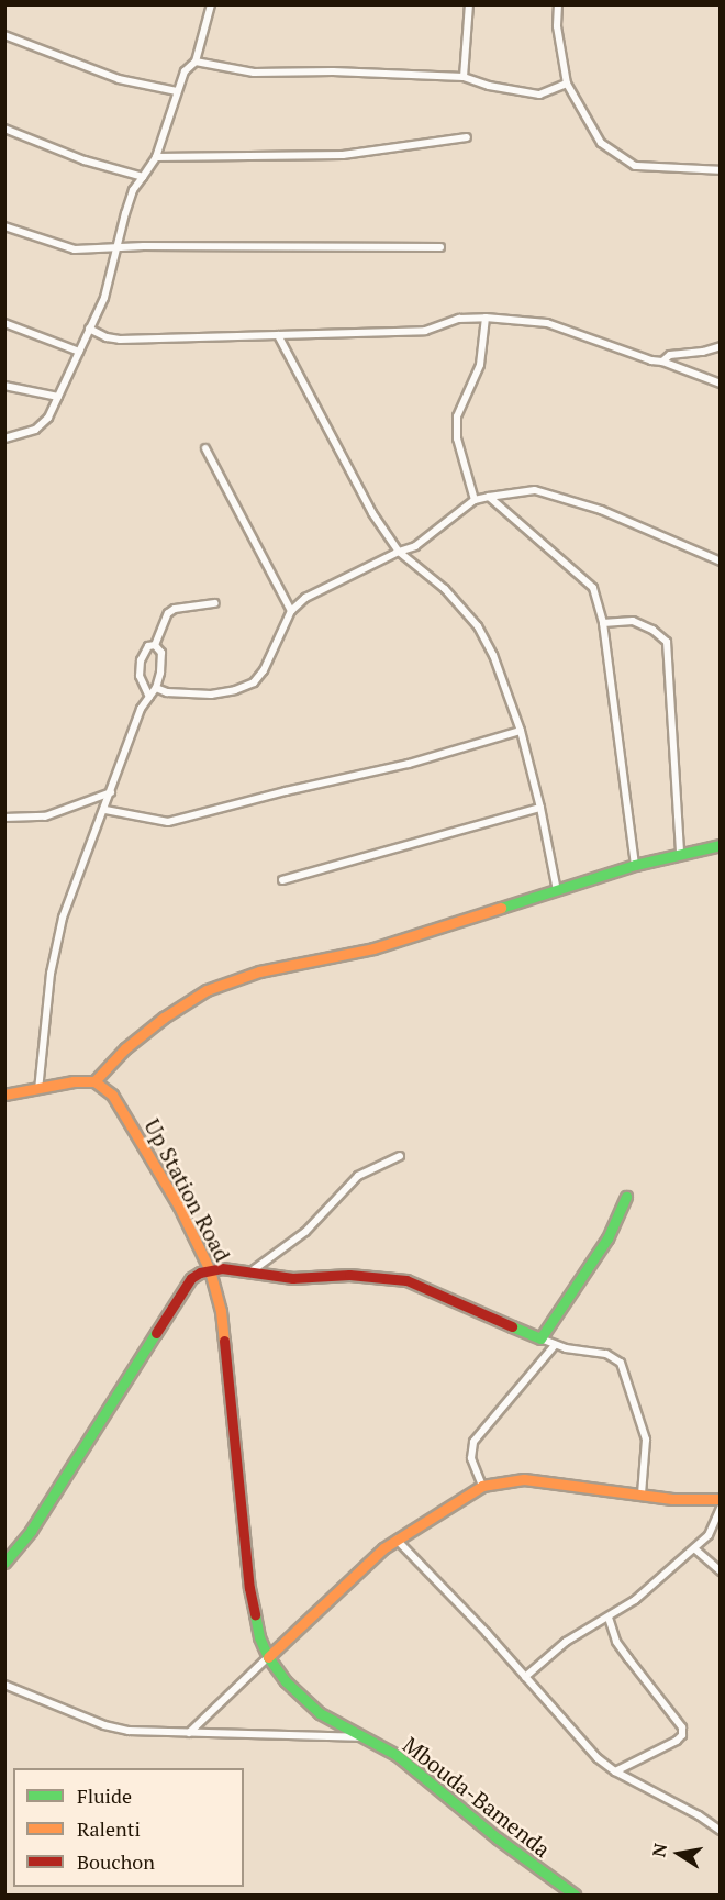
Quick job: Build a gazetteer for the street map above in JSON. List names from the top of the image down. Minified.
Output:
{"streets":{"main road":["Up Station Road","Mbouda-Bamenda"]},"crossings":[["Up Station Road","Mbouda-Bamenda"]],"legend":["Fluide","Ralenti","Bouchon"],"north":"left"}
